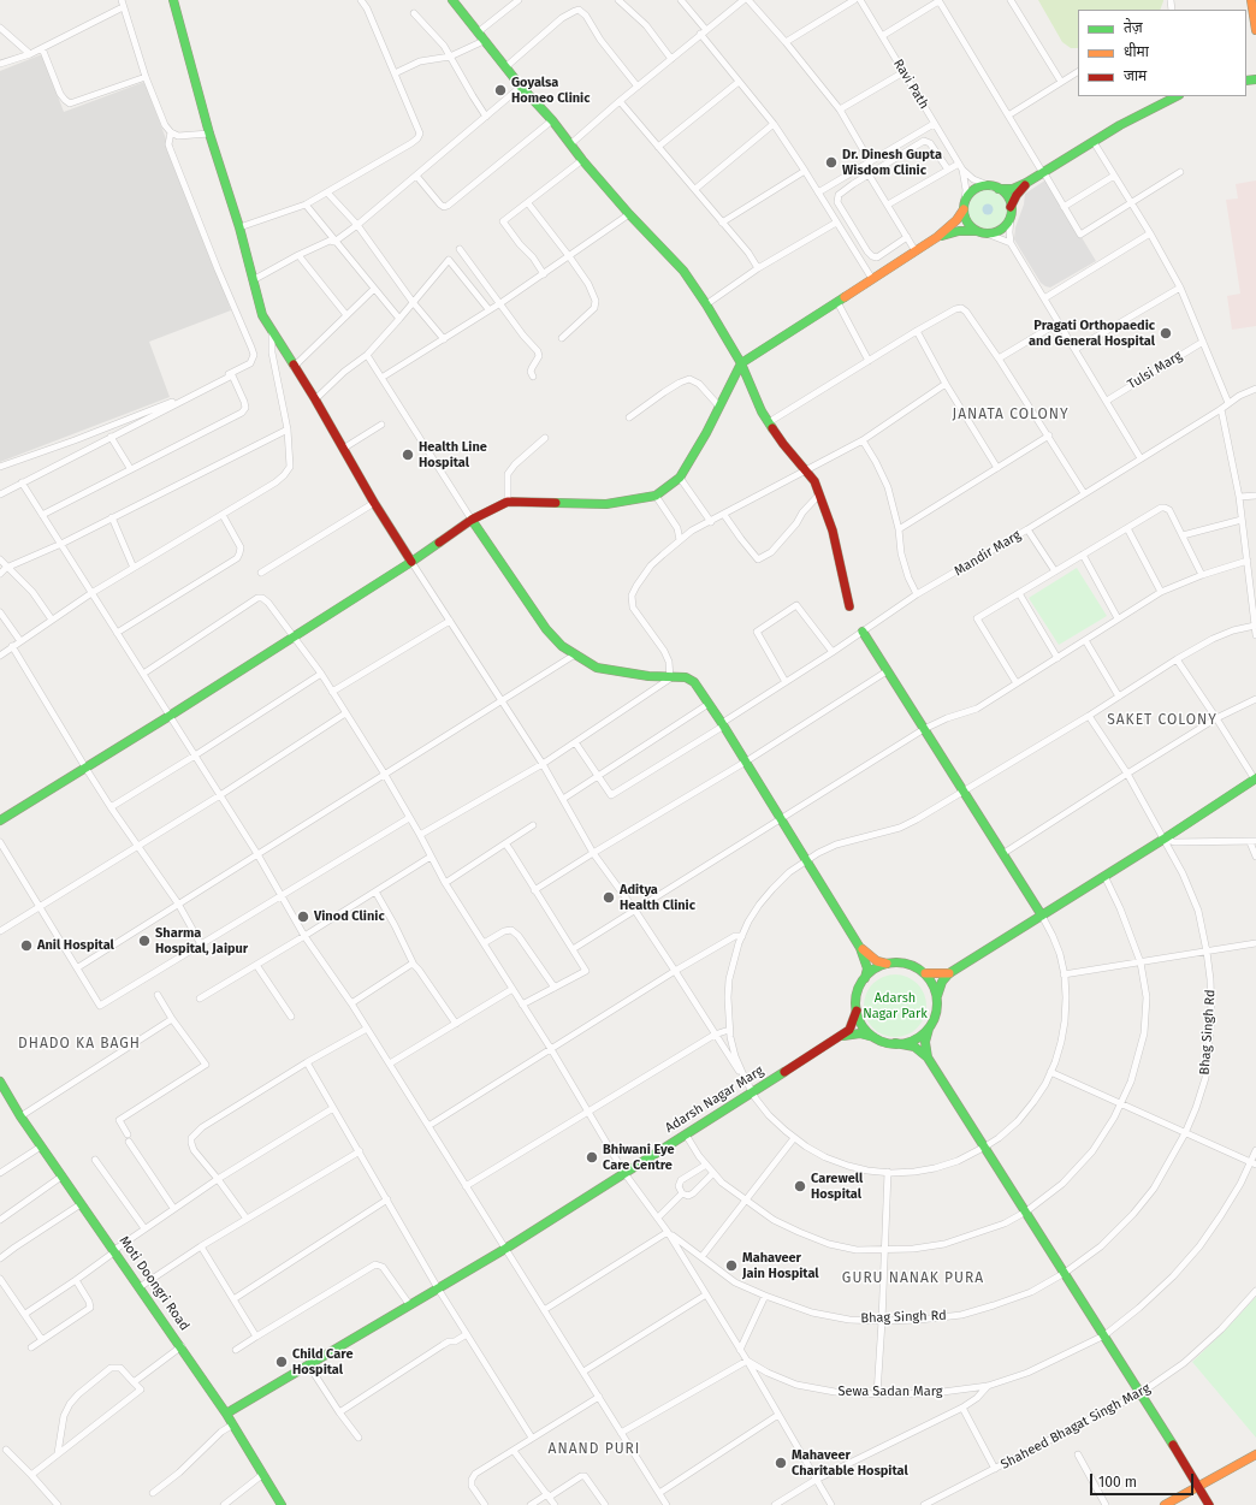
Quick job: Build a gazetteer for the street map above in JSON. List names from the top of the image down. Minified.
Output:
{"streets":{"street":["Ravi Path","Tulsi Marg","Mandir Marg","Bhag Singh Rd","Adarsh Nagar Marg","Moti Doongri Road","Sewa Sadan Marg","Shaheed Bhagat Singh Marg"]},"crossings":[["Adarsh Nagar Marg","Moti Doongri Road"]],"districts":["JANATA COLONY","SAKET COLONY","DHADO KA BAGH","GURU NANAK PURA","ANAND PURI"],"parks":["Adarsh Nagar Park"],"places":["Goyalsa Homeo Clinic","Dr. Dinesh Gupta Wisdom Clinic","Pragati Orthopaedic and General Hospital","Health Line Hospital","Aditya Health Clinic","Vinod Clinic","Sharma Hospital, Jaipur","Anil Hospital","Bhiwani Eye Care Centre","Carewell Hospital","Mahaveer Jain Hospital","Child Care Hospital","Mahaveer Charitable Hospital"],"legend":["तेज़","धीमा","जाम"],"scale_bar":"100 m"}
